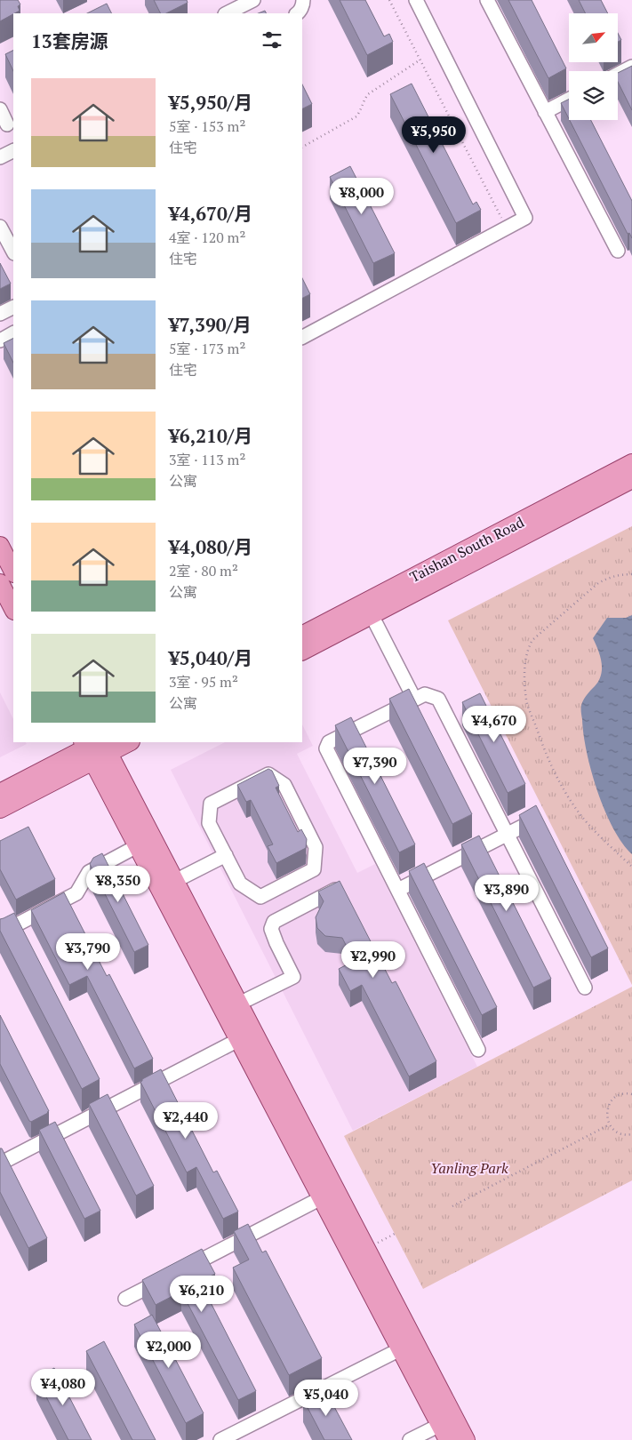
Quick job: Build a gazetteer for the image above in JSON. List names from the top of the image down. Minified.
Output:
{"streets":{"main road":["Taishan South Road"]},"parks":["Yanling Park"],"north":"top right","page":{"heading":"13套房源","list":[{"name":"¥5,950/月","note":"5室 · 153 m² · 住宅"},{"name":"¥4,670/月","note":"4室 · 120 m² · 住宅"},{"name":"¥7,390/月","note":"5室 · 173 m² · 住宅"},{"name":"¥6,210/月","note":"3室 · 113 m² · 公寓"},{"name":"¥4,080/月","note":"2室 · 80 m² · 公寓"},{"name":"¥5,040/月","note":"3室 · 95 m² · 公寓"}],"price":["¥5,950","¥8,000","¥4,670","¥7,390","¥8,350","¥3,890","¥3,790","¥2,990","¥2,440","¥6,210","¥2,000","¥4,080","¥5,040"]}}
